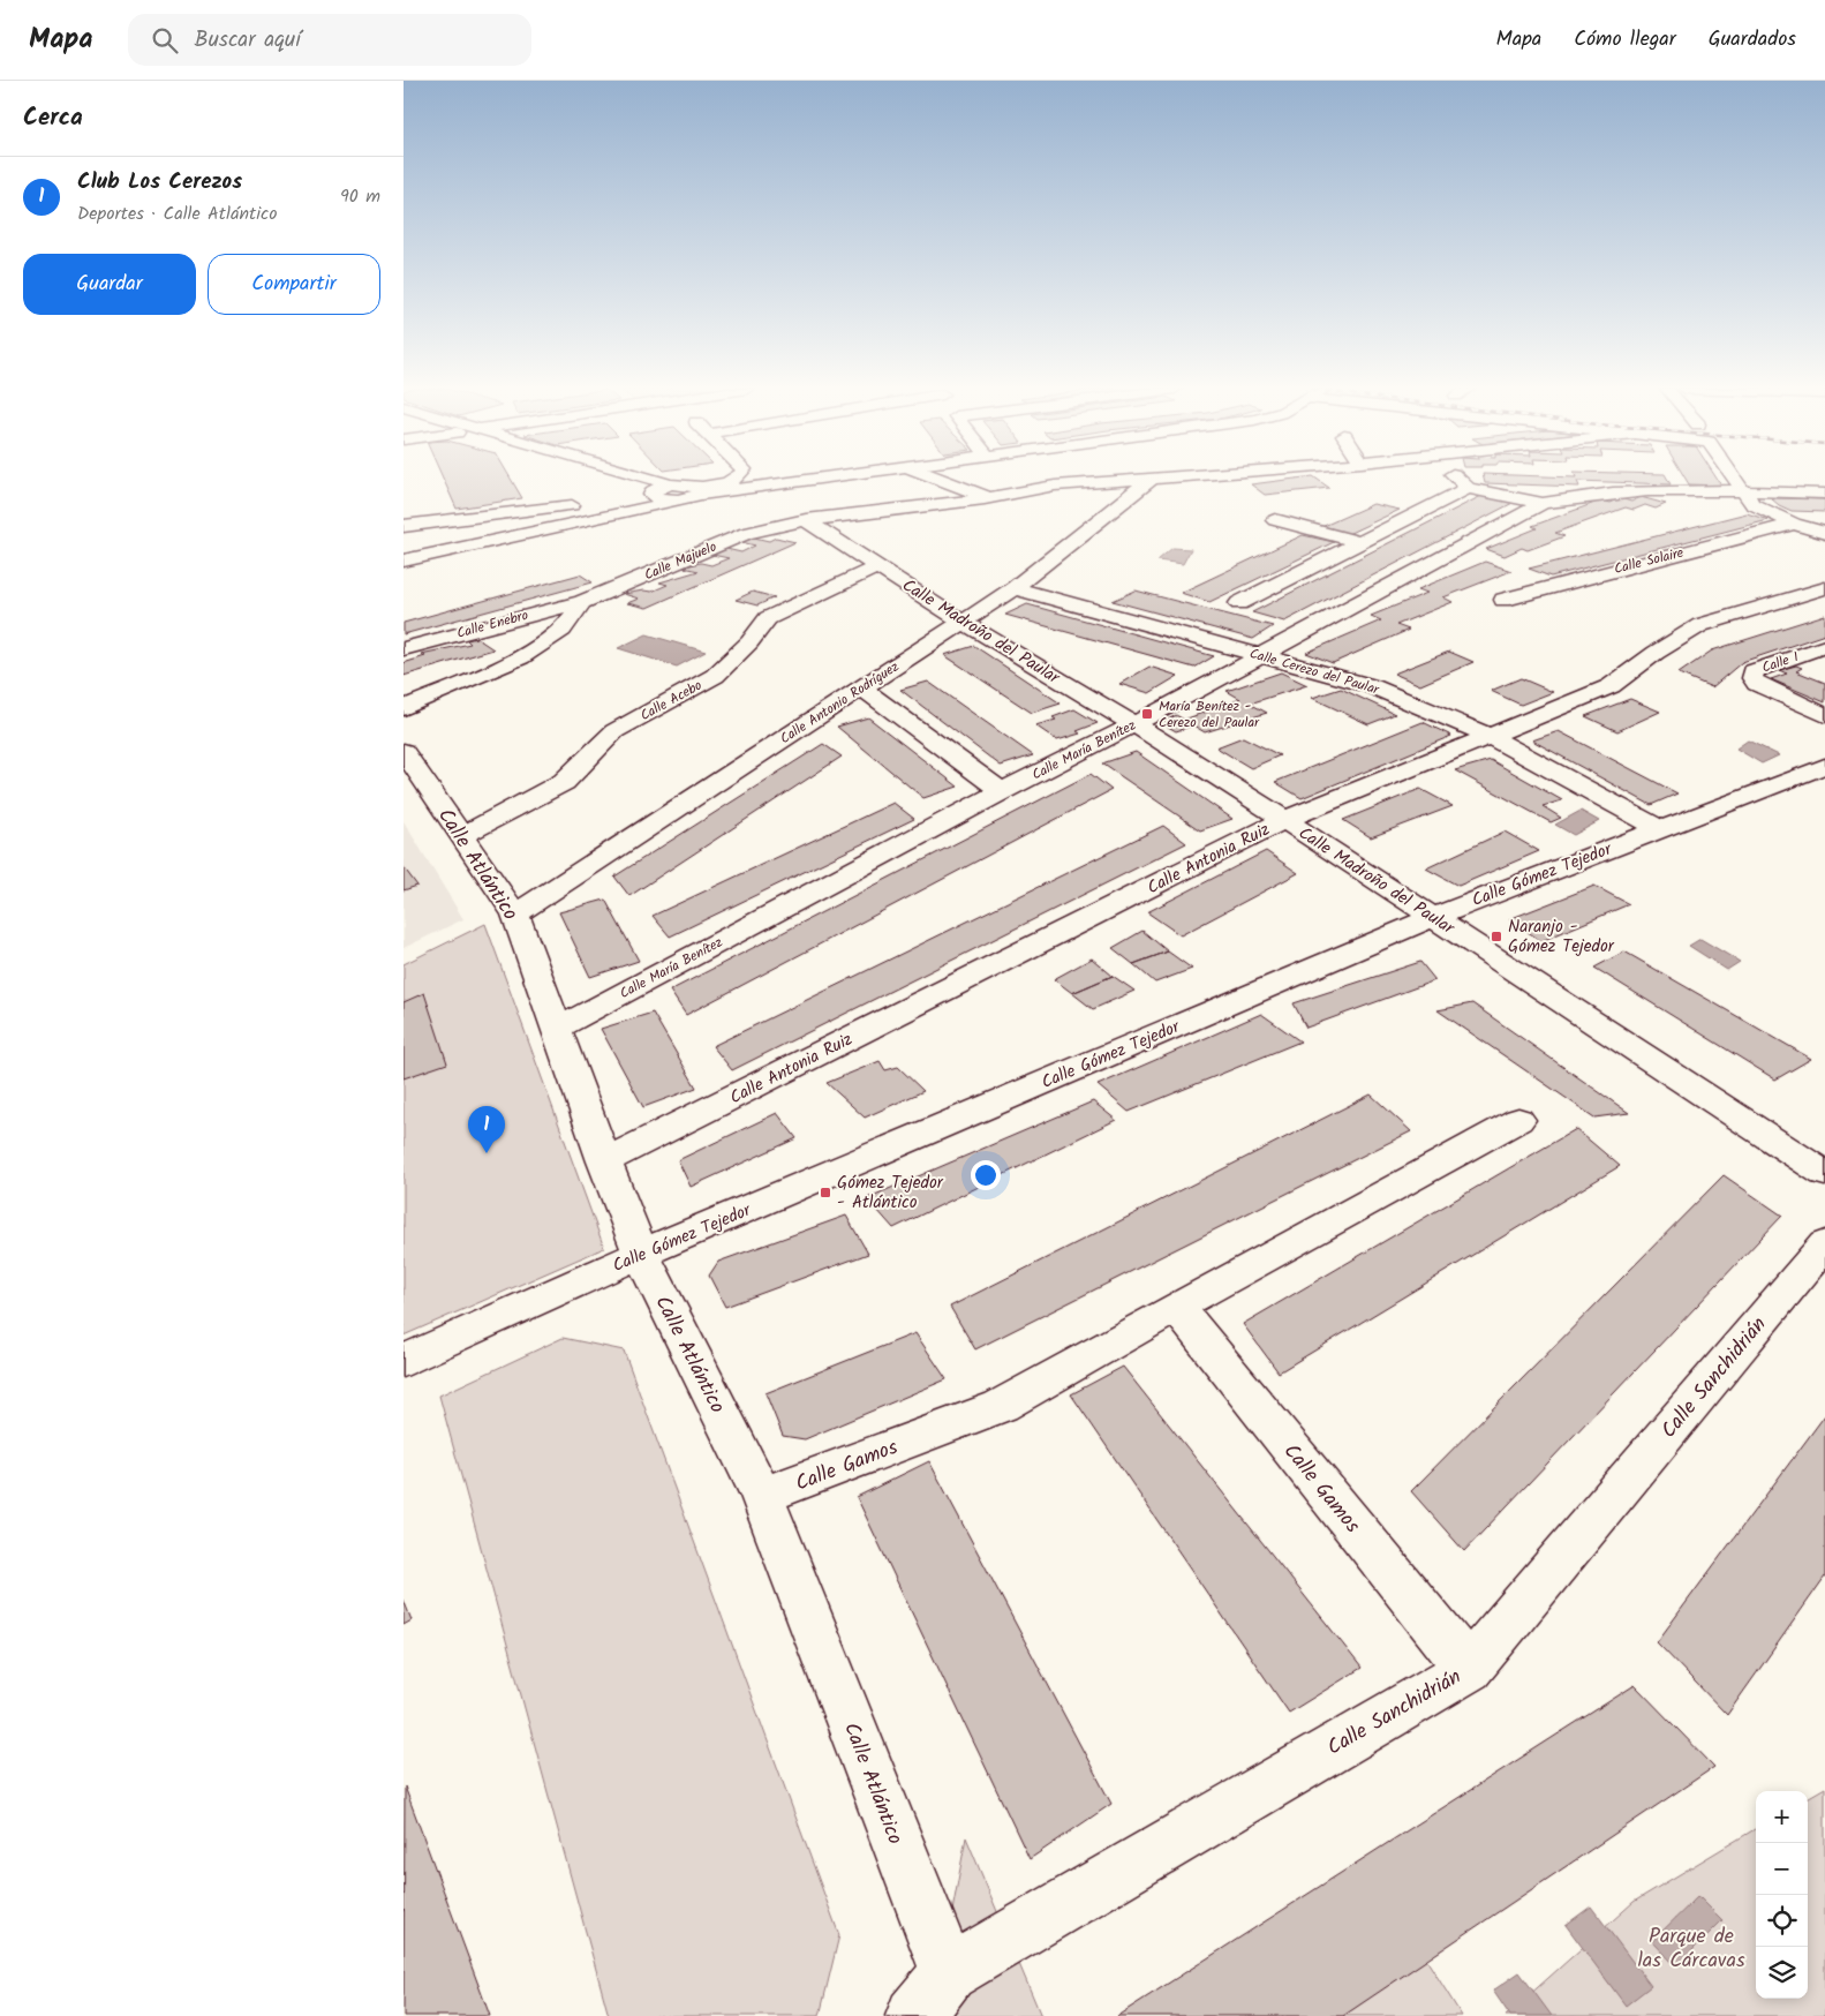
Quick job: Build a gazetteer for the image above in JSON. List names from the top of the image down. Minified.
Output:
{"streets":{"street":["Calle Majuelo","Calle Solaire","Calle Enebro","Calle Madroño del Paular","Calle I","Calle Cerezo del Paular","Calle Acebo","Calle Antonio Rodríguez","Calle María Benítez","Calle Antonia Ruiz","Calle Atlántico","Calle Gómez Tejedor","Calle Sanchidrián","Calle Gamos"]},"crossings":[["Calle Majuelo","Calle Enebro"],["Calle Majuelo","Calle Madroño del Paular"],["Calle Madroño del Paular","Calle Acebo"],["Calle Madroño del Paular","Calle Antonio Rodríguez"],["Calle Madroño del Paular","Calle María Benítez"],["Calle Madroño del Paular","Calle Antonia Ruiz"],["Calle Madroño del Paular","Calle Gómez Tejedor"],["Calle Cerezo del Paular","Calle Antonio Rodríguez"],["Calle Cerezo del Paular","Calle María Benítez"],["Calle Cerezo del Paular","Calle Antonia Ruiz"],["Calle Cerezo del Paular","Calle Gómez Tejedor"],["Calle Acebo","Calle Atlántico"],["Calle Antonio Rodríguez","Calle Atlántico"],["Calle María Benítez","Calle Atlántico"],["Calle Antonia Ruiz","Calle Atlántico"],["Calle Atlántico","Calle Gómez Tejedor"],["Calle Atlántico","Calle Sanchidrián"],["Calle Atlántico","Calle Gamos"],["Calle Sanchidrián","Calle Gamos"]],"parks":["Parque de las Cárcavas"],"places":{"transit":["María Benítez - Cerezo del Paular","Naranjo - Gómez Tejedor","Gómez Tejedor - Atlántico"]},"page":{"header":"Mapa","search":"Buscar aquí","nav":["Mapa","Cómo llegar","Guardados"],"heading":"Cerca","list":[{"mark":"1","name":"Club Los Cerezos","note":"Deportes · Calle Atlántico","value":"90 m"}],"buttons":["Guardar","Compartir"],"pins":"1","map_buttons":["+","−"]}}
